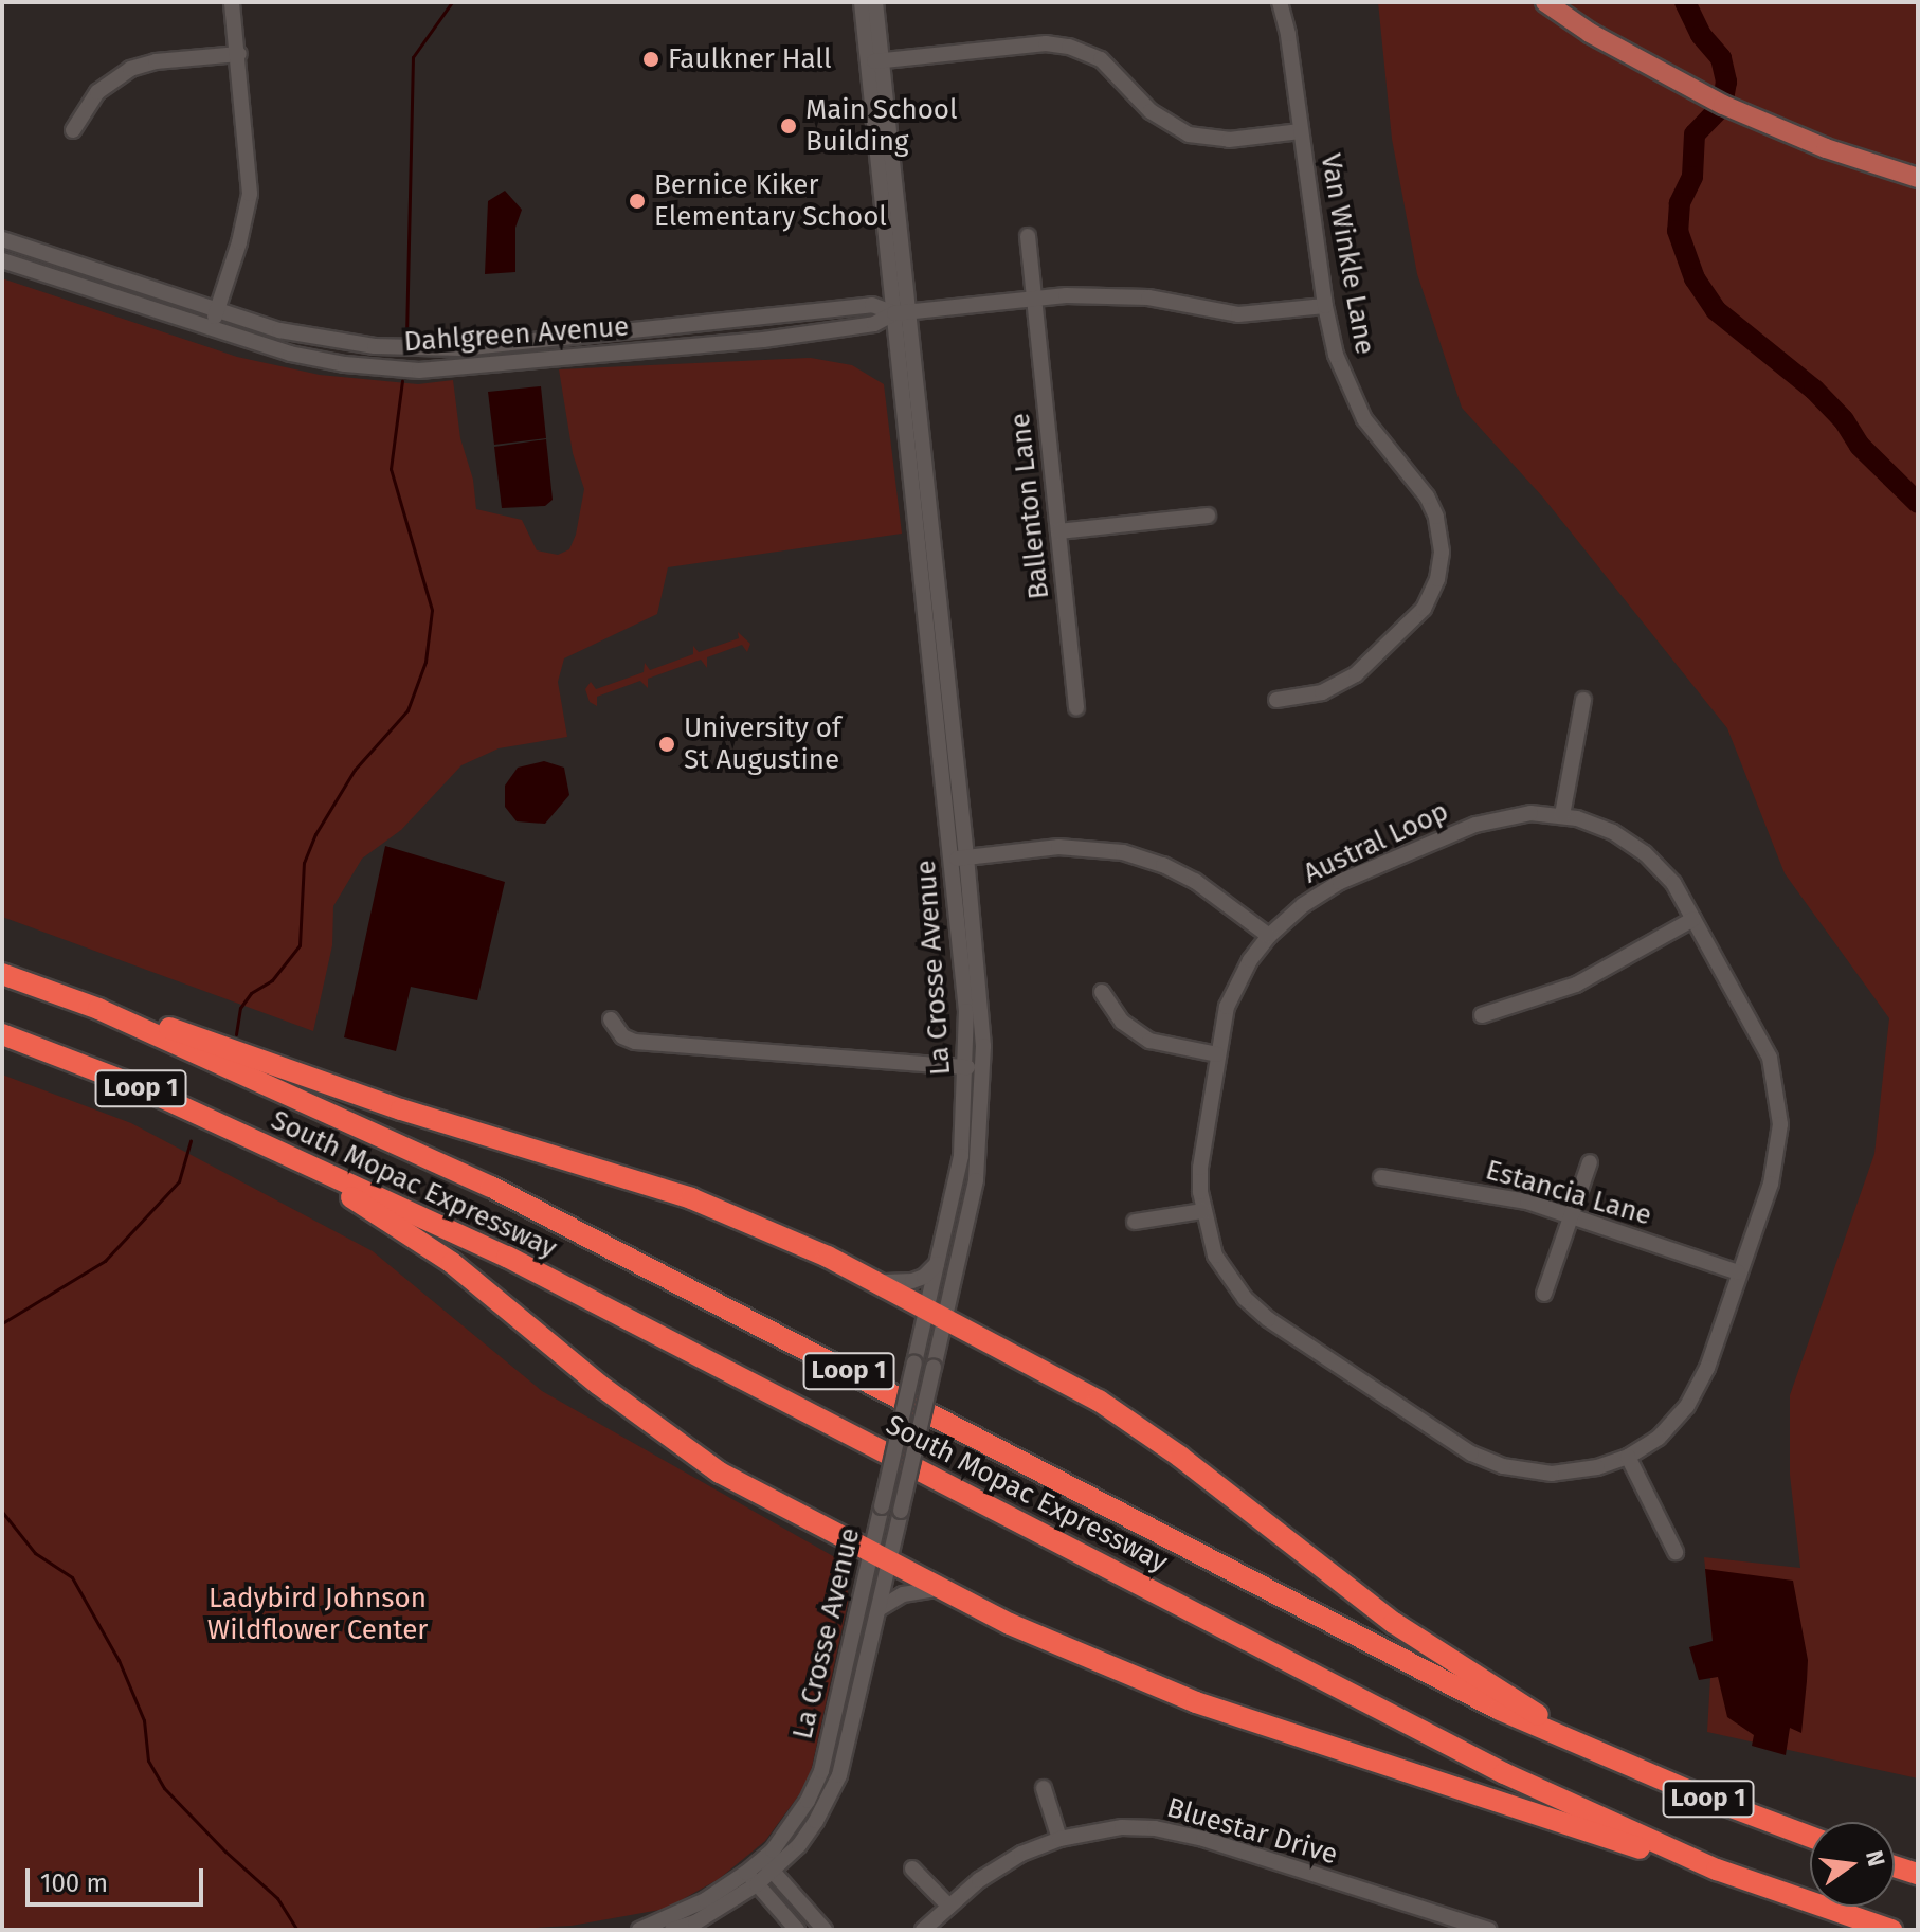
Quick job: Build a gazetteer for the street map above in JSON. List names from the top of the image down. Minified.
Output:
{"streets":{"highway":["Loop 1","South Mopac Expressway"],"street":["Van Winkle Lane","Dahlgreen Avenue","Ballenton Lane","Austral Loop","La Crosse Avenue","Estancia Lane","Bluestar Drive"]},"crossings":[["Van Winkle Lane","Dahlgreen Avenue"],["Dahlgreen Avenue","Ballenton Lane"],["Dahlgreen Avenue","La Crosse Avenue"],["Austral Loop","Estancia Lane"]],"parks":["Ladybird Johnson Wildflower Center"],"places":["Faulkner Hall","Main School Building","Bernice Kiker Elementary School","University of St Augustine"],"scale_bar":"100 m","north":"right"}
